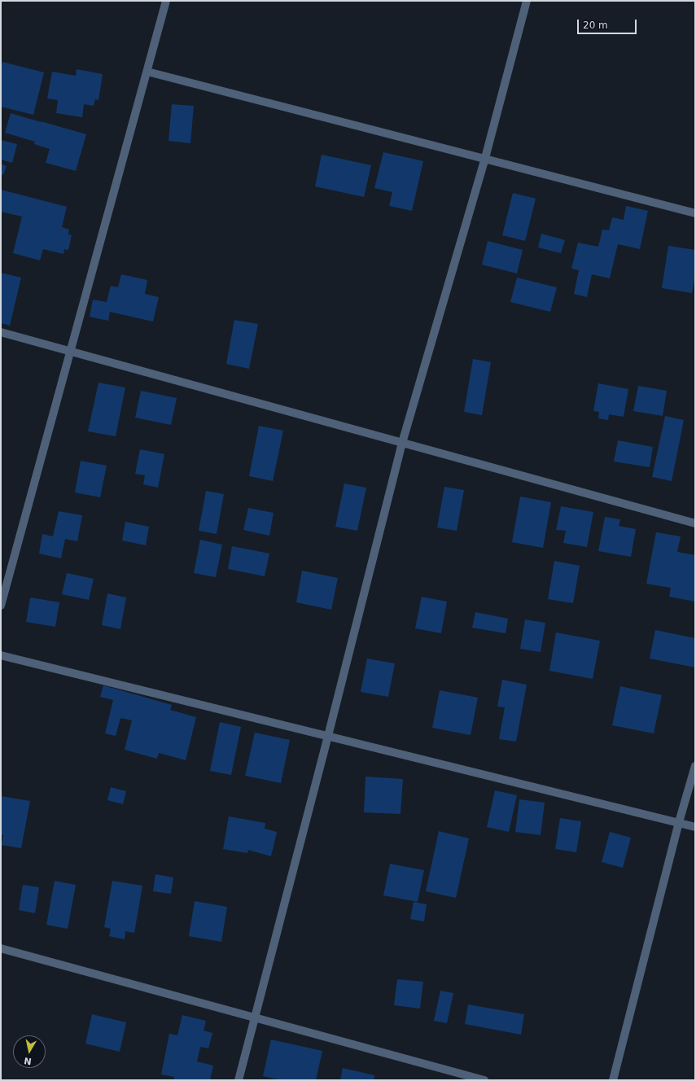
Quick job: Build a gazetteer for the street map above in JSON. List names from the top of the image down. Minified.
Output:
{"scale_bar":"20 m","north":"bottom"}
